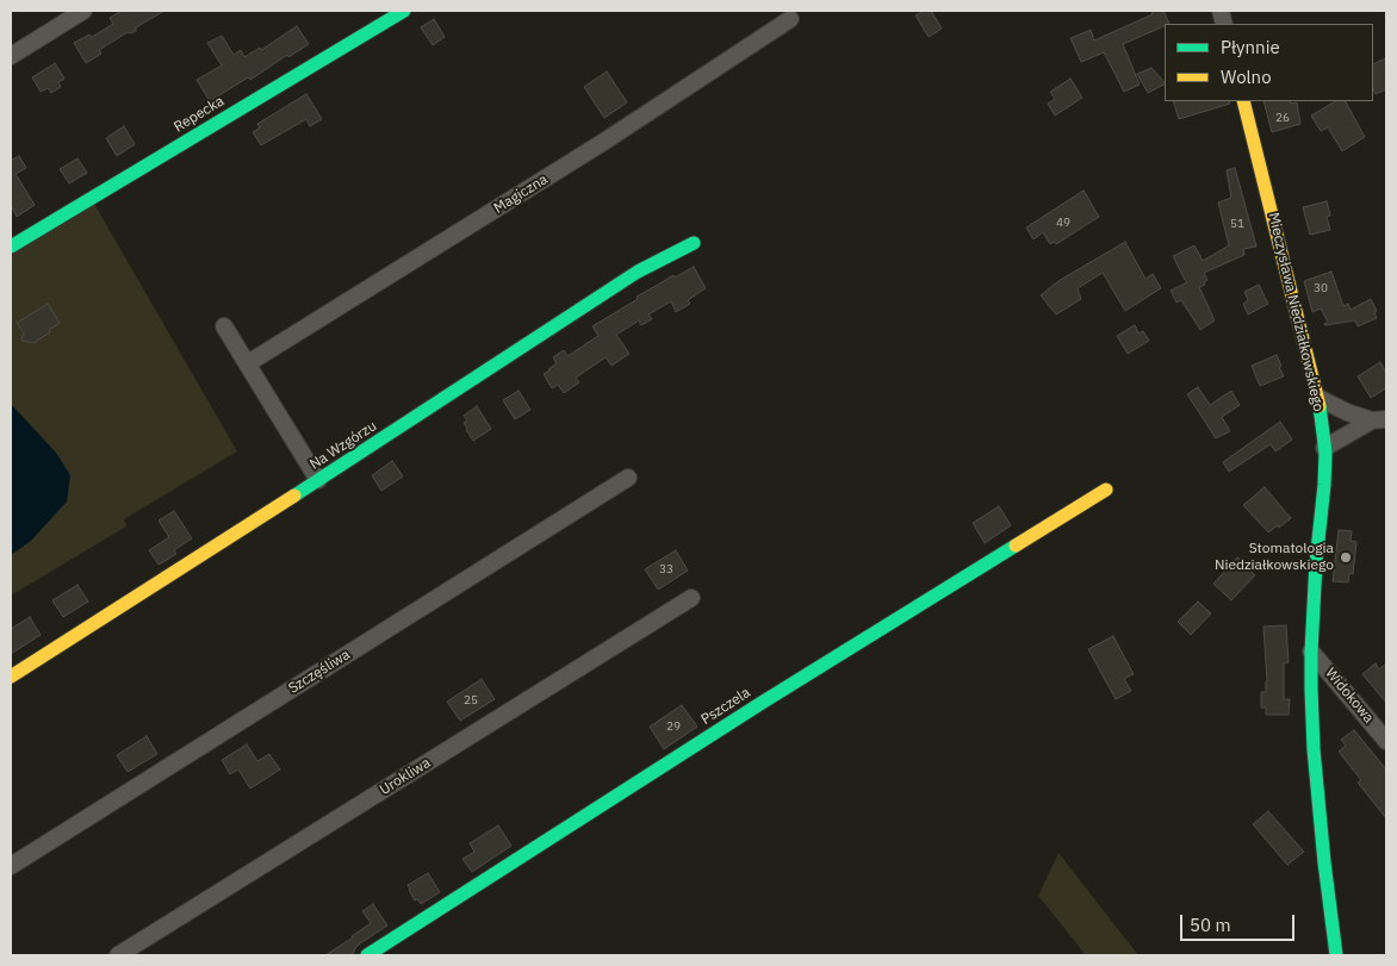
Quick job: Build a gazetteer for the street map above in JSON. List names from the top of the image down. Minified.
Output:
{"streets":{"street":["Repecka","Magiczna","Mieczysława Niedziałkowskiego","Na Wzgórzu","Szczęśliwa","Widokowa","Pszczela","Urokliwa"]},"crossings":[["Mieczysława Niedziałkowskiego","Widokowa"]],"places":["Stomatologia Niedziałkowskiego"],"house_numbers":["26","49","51","30","33","25","29"],"legend":["Płynnie","Wolno"],"scale_bar":"50 m"}
